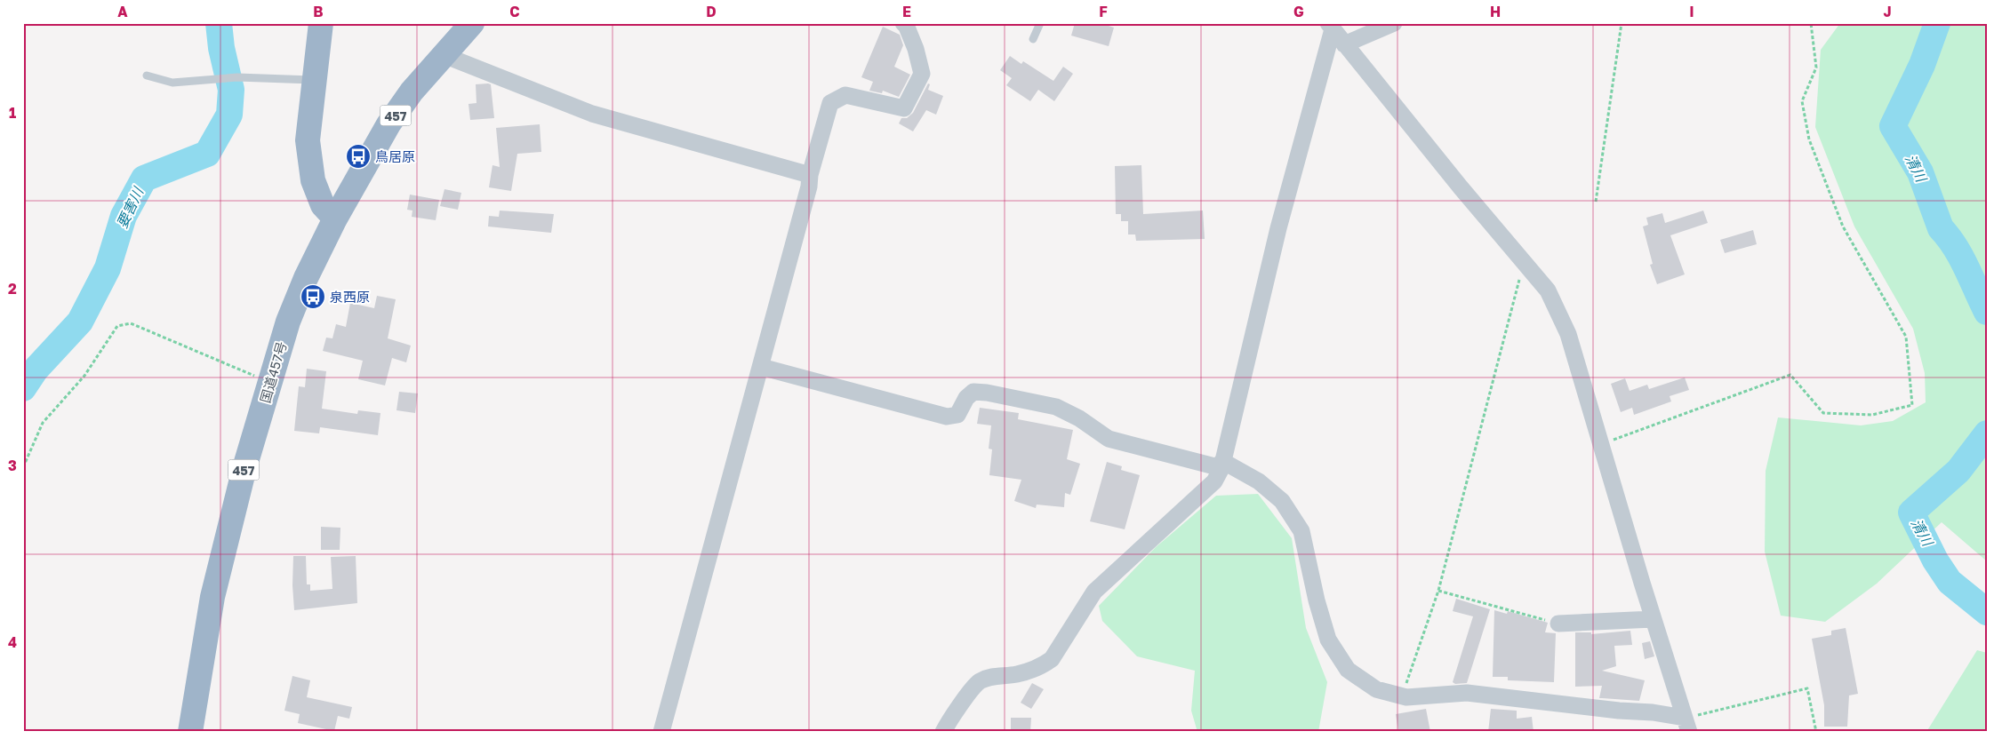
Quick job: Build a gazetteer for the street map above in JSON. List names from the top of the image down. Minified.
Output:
{"streets":{"highway":["457","国道457号"]},"crossings":[["457","国道457号"]],"water":["清川","要害川"],"places":{"bus stop":["鳥居原","泉西原"]},"grid":{"columns":["A","B","C","D","E","F","G","H","I","J"],"rows":["1","2","3","4"]}}
